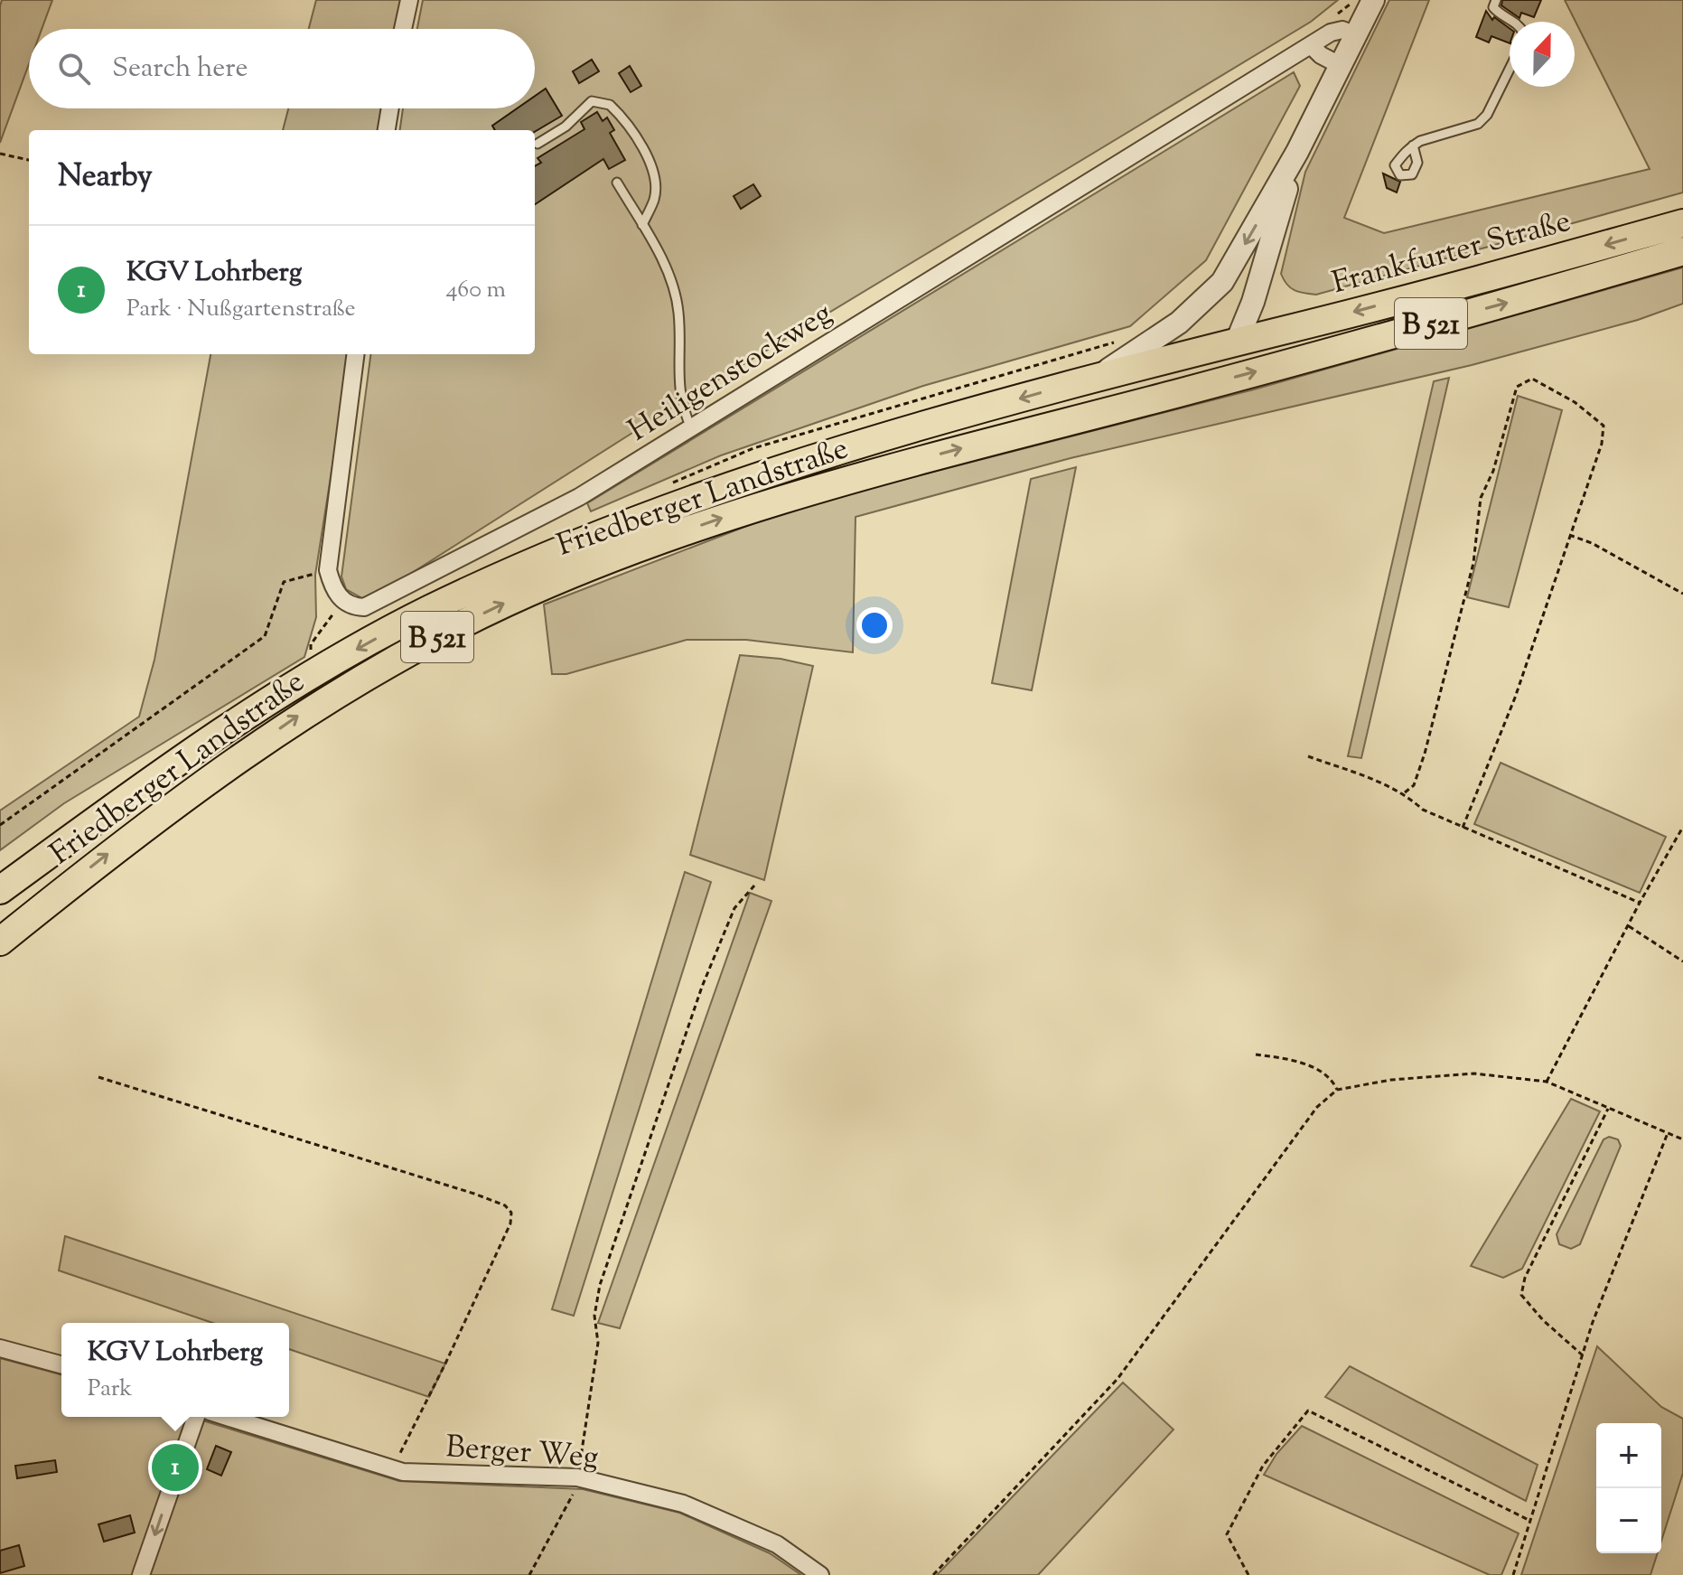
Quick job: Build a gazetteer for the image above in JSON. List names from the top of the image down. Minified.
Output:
{"streets":{"main road":["Frankfurter Straße","B 521","Friedberger Landstraße"],"street":["Heiligenstockweg","Berger Weg"]},"crossings":[["Frankfurter Straße","Friedberger Landstraße"],["Heiligenstockweg","Friedberger Landstraße"]],"north":"top","page":{"search":"Search here","heading":"Nearby","list":[{"mark":"1","name":"KGV Lohrberg","note":"Park · Nußgartenstraße","value":"460 m"}],"popup":["KGV Lohrberg","Park"],"map_buttons":["+","−"],"pins":"1"}}
